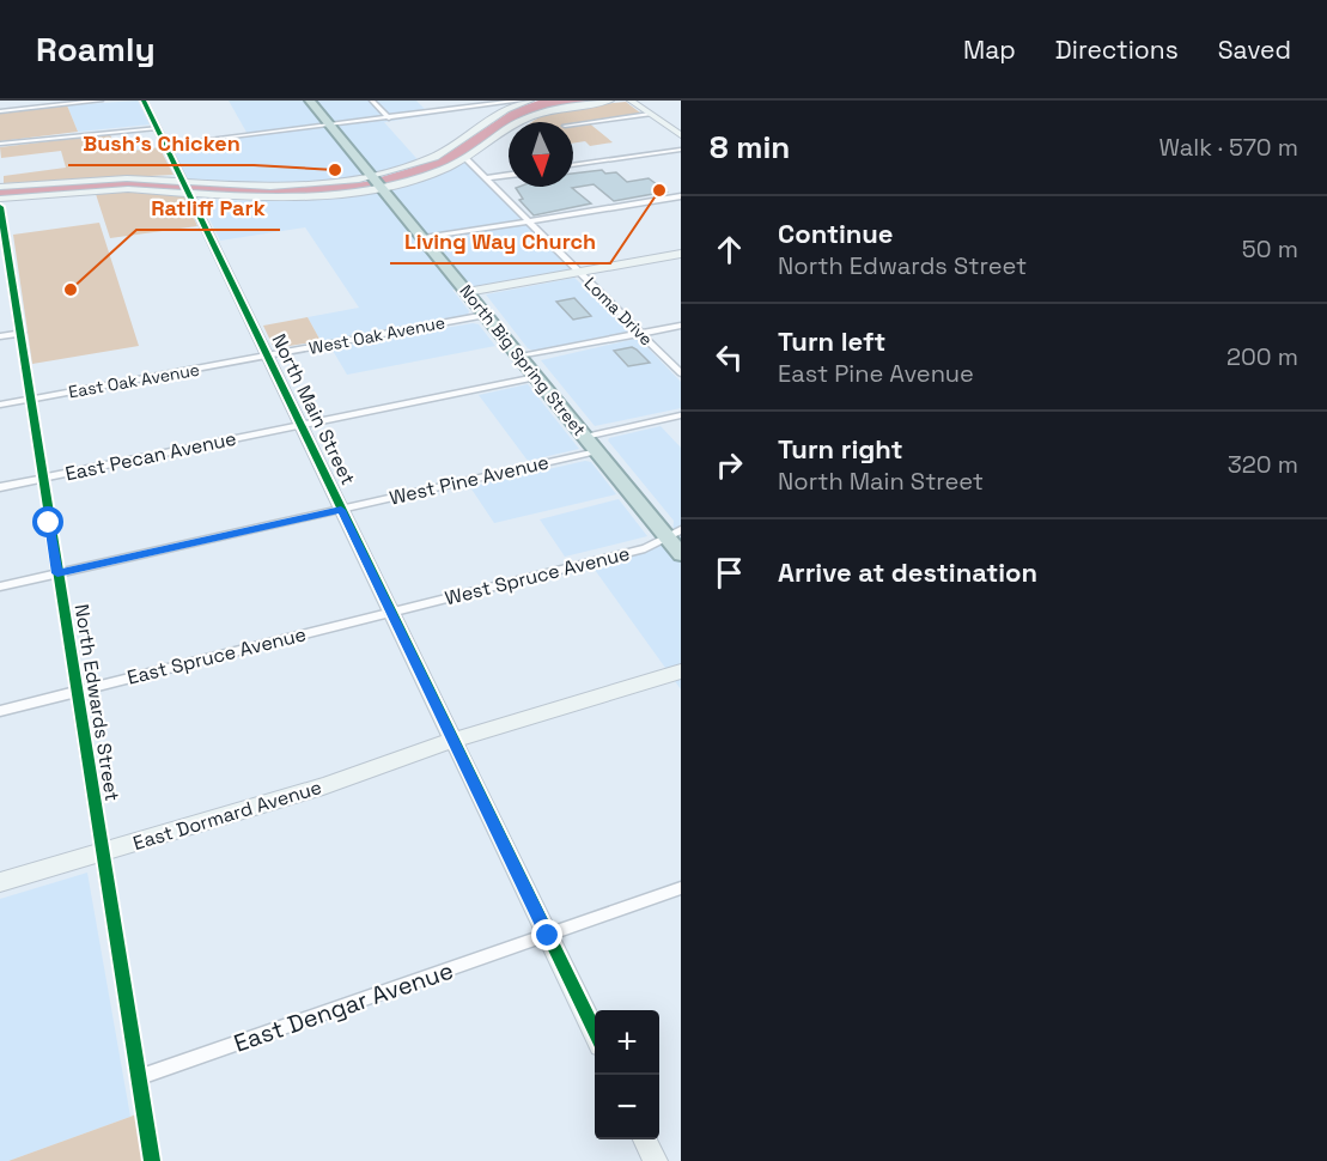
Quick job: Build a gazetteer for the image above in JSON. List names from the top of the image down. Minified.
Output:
{"streets":{"highway":["North Big Spring Street"],"street":["Loma Drive","West Oak Avenue","East Oak Avenue","North Main Street","East Pecan Avenue","West Pine Avenue","West Spruce Avenue","East Spruce Avenue","North Edwards Street","East Dormard Avenue","East Dengar Avenue"]},"crossings":[["West Oak Avenue","North Big Spring Street"],["West Oak Avenue","East Oak Avenue"],["West Oak Avenue","North Main Street"],["North Big Spring Street","East Pecan Avenue"],["North Big Spring Street","West Pine Avenue"],["North Big Spring Street","West Spruce Avenue"],["East Oak Avenue","North Main Street"],["East Oak Avenue","North Edwards Street"],["North Main Street","East Pecan Avenue"],["North Main Street","West Pine Avenue"],["North Main Street","West Spruce Avenue"],["North Main Street","East Spruce Avenue"],["North Main Street","East Dormard Avenue"],["North Main Street","East Dengar Avenue"],["East Pecan Avenue","North Edwards Street"],["West Pine Avenue","North Edwards Street"],["West Spruce Avenue","East Spruce Avenue"],["East Spruce Avenue","North Edwards Street"],["North Edwards Street","East Dormard Avenue"],["North Edwards Street","East Dengar Avenue"]],"places":["Bush's Chicken","Living Way Church","Ratliff Park"],"north":"bottom","page":{"header":"Roamly","nav":["Map","Directions","Saved"],"heading":["8 min","Walk · 570 m"],"list":[["Continue","North Edwards Street","50 m"],["Turn left","East Pine Avenue","200 m"],["Turn right","North Main Street","320 m"],"Arrive at destination"],"map_buttons":["+","−"]}}
